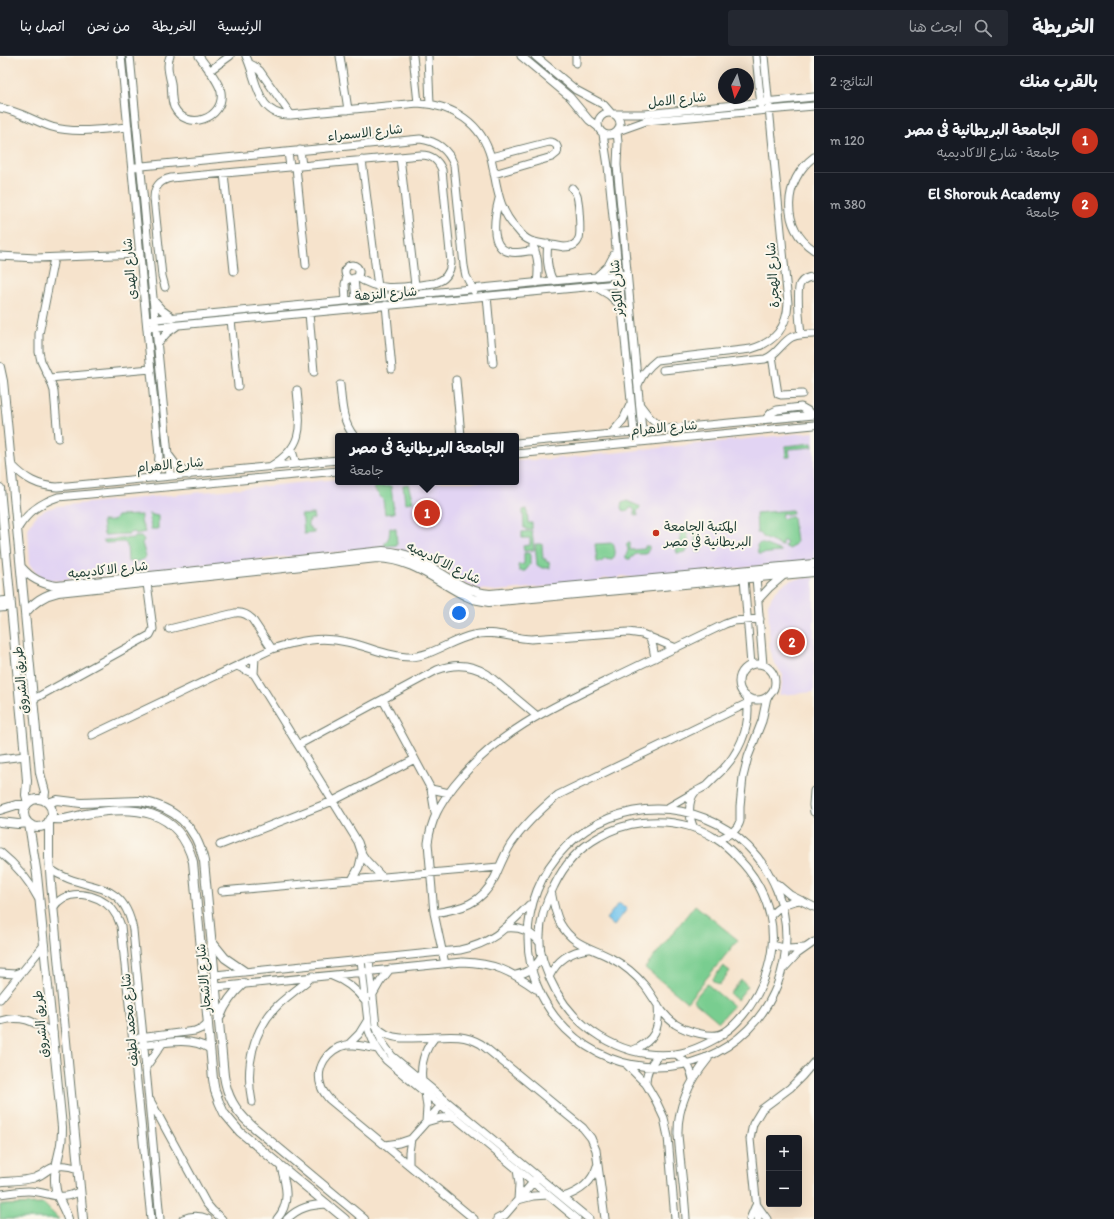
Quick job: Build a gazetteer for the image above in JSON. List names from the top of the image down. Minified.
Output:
{"streets":{"street":["شارع الامل","شارع الاسمراء","شارع الهدى","شارع الهجرة","شارع الكوثر","شارع النزهة","شارع الاهرام","شارع الاكاديميه","طريق الشروق","شارع الاشجار","شارع محمد لطيف"]},"crossings":[["شارع الامل","شارع الهجرة"],["شارع الامل","شارع الكوثر"],["شارع الاسمراء","شارع الهدى"],["شارع الاسمراء","شارع النزهة"],["شارع الهدى","شارع النزهة"],["شارع الهدى","شارع الاهرام"],["شارع الهجرة","شارع الكوثر"],["شارع الكوثر","شارع النزهة"],["شارع الكوثر","شارع الاهرام"],["شارع الاهرام","طريق الشروق"],["شارع الاكاديميه","طريق الشروق"],["طريق الشروق","شارع الاشجار"],["طريق الشروق","شارع محمد لطيف"]],"places":["المكتبة الجامعة البريطانية في مصر"],"north":"bottom","page":{"header":"الخريطة","search":"ابحث هنا","nav":["الرئيسية","الخريطة","من نحن","اتصل بنا"],"heading":["بالقرب منك","النتائج: 2"],"list":[{"mark":"1","name":"الجامعة البريطانية فى مصر","note":"جامعة · شارع الاكاديميه","value":"120 m"},{"mark":"2","name":"El Shorouk Academy","note":"جامعة","value":"380 m"}],"popup":["الجامعة البريطانية فى مصر","جامعة"],"pins":["1","2"],"map_buttons":["+","−"]}}
